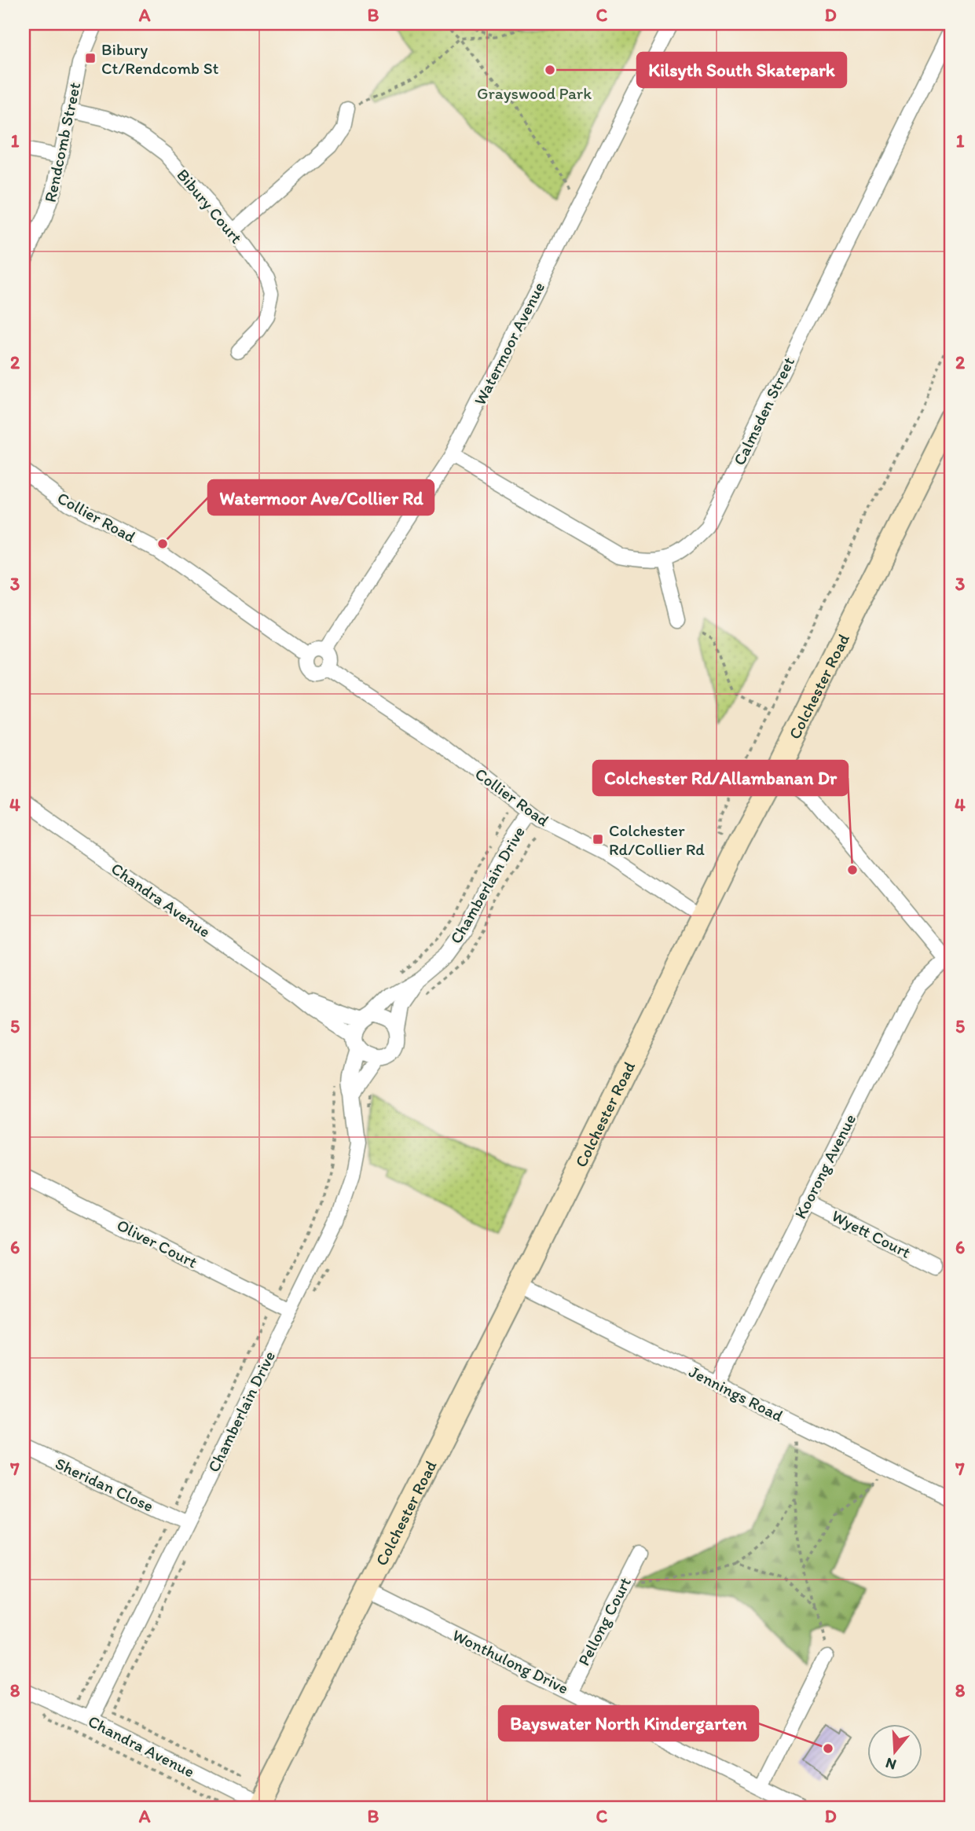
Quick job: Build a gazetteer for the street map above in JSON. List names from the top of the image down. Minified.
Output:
{"streets":{"main road":["Colchester Road"],"street":["Rendcomb Street","Bibury Court","Watermoor Avenue","Calmsden Street","Collier Road","Chamberlain Drive","Chandra Avenue","Koorong Avenue","Wyett Court","Oliver Court","Jennings Road","Sheridan Close","Pellong Court","Wonthulong Drive"]},"crossings":[["Rendcomb Street","Bibury Court"],["Watermoor Avenue","Collier Road"],["Collier Road","Colchester Road"],["Collier Road","Chamberlain Drive"],["Colchester Road","Chandra Avenue"],["Colchester Road","Jennings Road"],["Colchester Road","Wonthulong Drive"],["Chamberlain Drive","Chandra Avenue"],["Chamberlain Drive","Oliver Court"],["Chamberlain Drive","Sheridan Close"],["Koorong Avenue","Wyett Court"],["Koorong Avenue","Jennings Road"],["Pellong Court","Wonthulong Drive"]],"parks":["Grayswood Park"],"places":{"transit":["Bibury Ct/Rendcomb St","Colchester Rd/Collier Rd"],"other":["Kilsyth South Skatepark","Watermoor Ave/Collier Rd","Colchester Rd/Allambanan Dr","Bayswater North Kindergarten"]},"north":"bottom","grid":{"columns":["A","B","C","D"],"rows":["1","2","3","4","5","6","7","8"]}}
